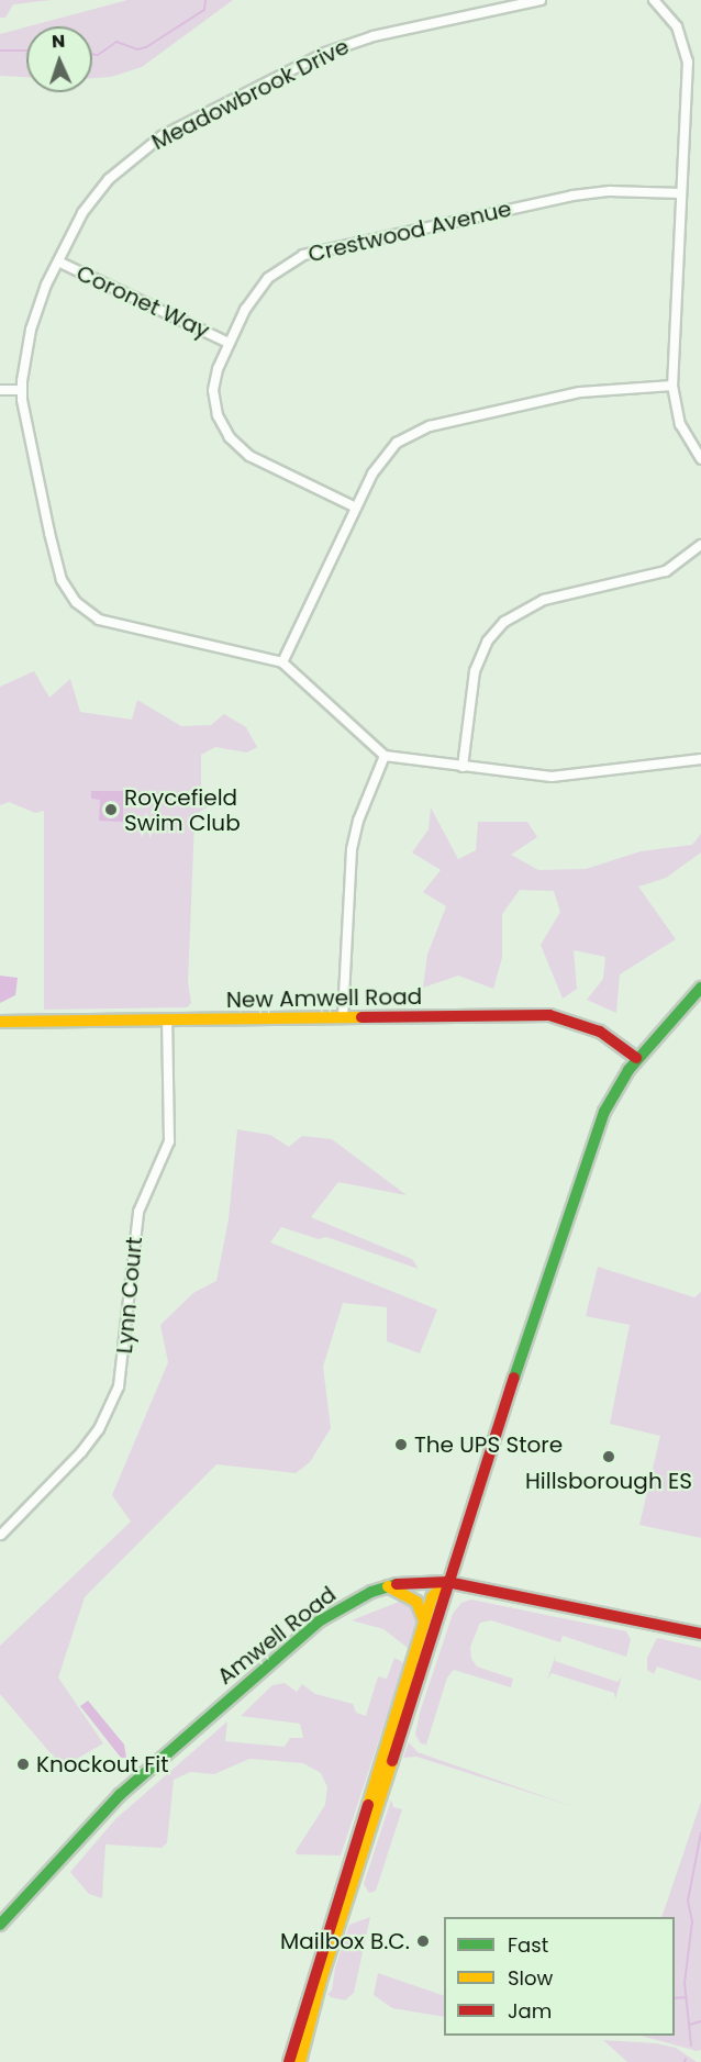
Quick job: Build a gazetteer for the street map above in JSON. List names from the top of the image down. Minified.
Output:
{"streets":{"main road":["New Amwell Road","Amwell Road"],"street":["Meadowbrook Drive","Crestwood Avenue","Coronet Way","Lynn Court"]},"crossings":[["Meadowbrook Drive","Coronet Way"],["Crestwood Avenue","Coronet Way"],["New Amwell Road","Lynn Court"]],"places":["Roycefield Swim Club","The UPS Store","Hillsborough ES","Knockout Fit","Mailbox B.C."],"legend":["Fast","Slow","Jam"],"north":"top"}
